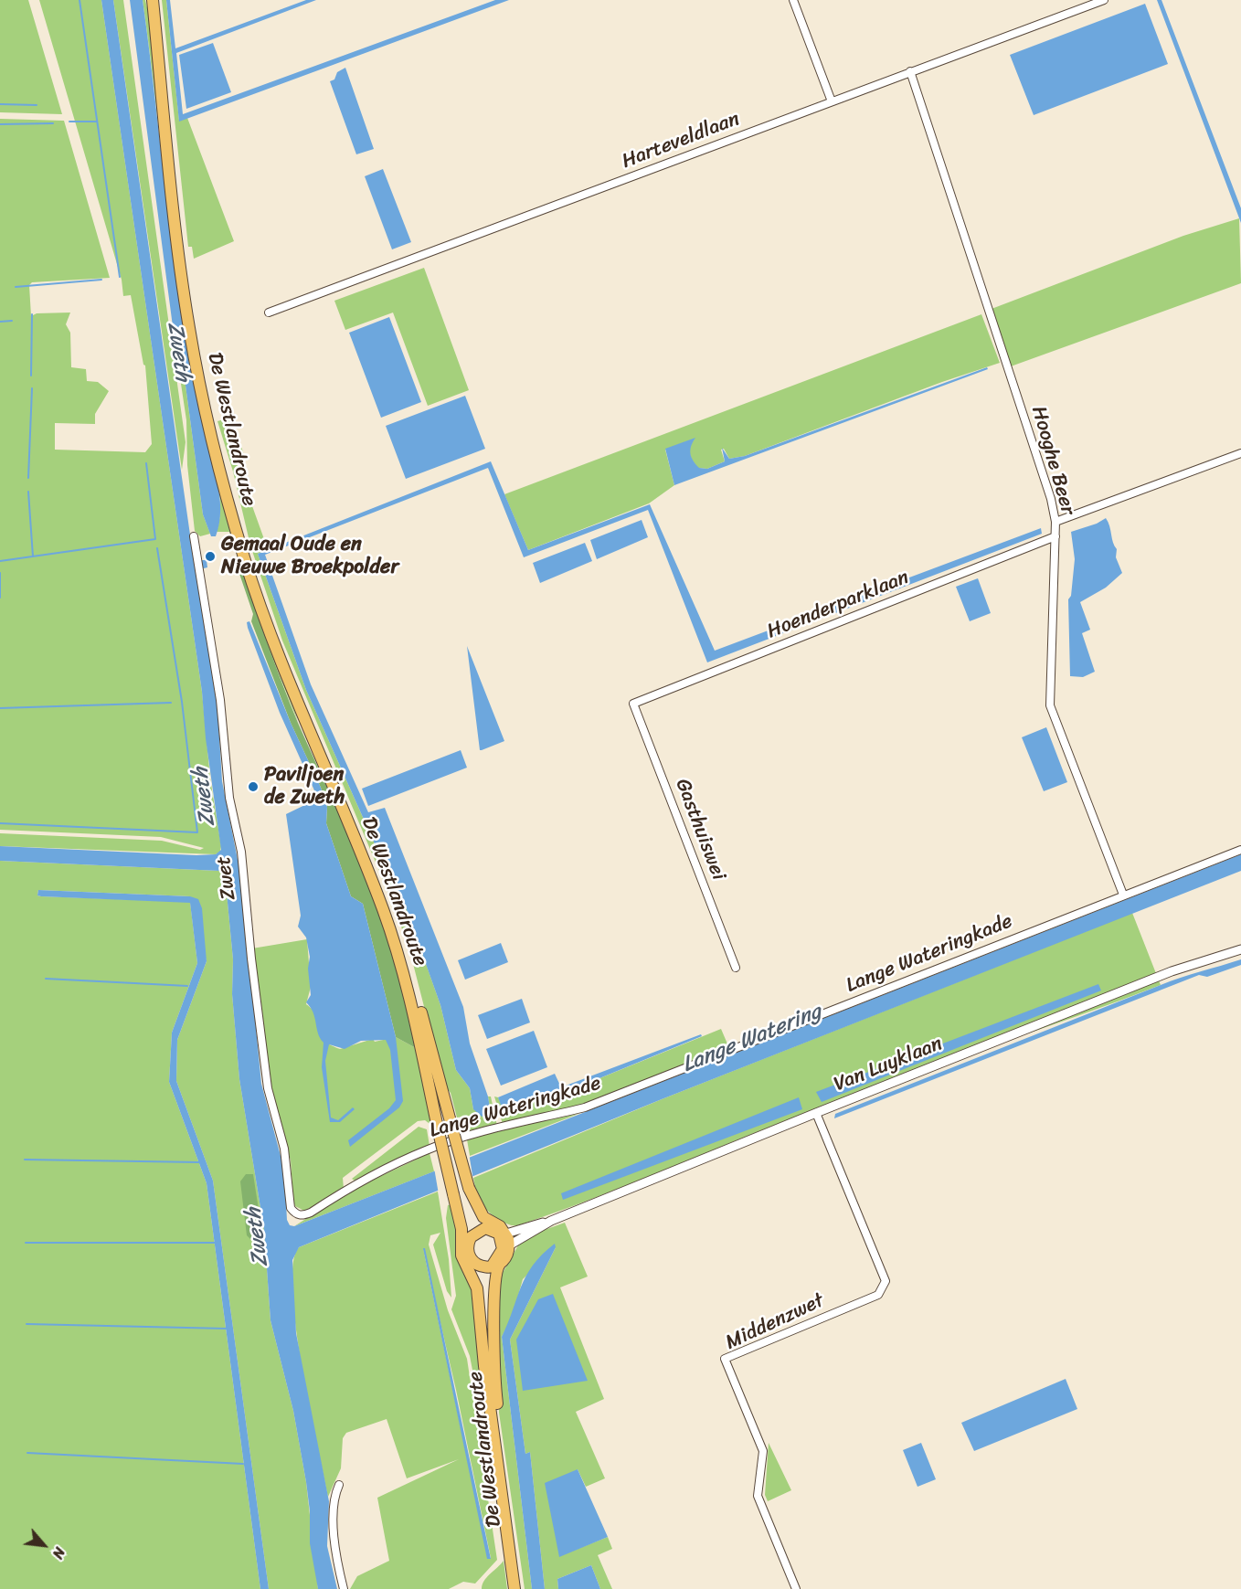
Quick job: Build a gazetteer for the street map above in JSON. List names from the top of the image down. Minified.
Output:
{"streets":{"main road":["De Westlandroute"],"street":["Harteveldlaan","Hooghe Beer","Hoenderparklaan","Gasthuiswei","Zwet","Lange Wateringkade","Van Luyklaan","Middenzwet"]},"crossings":[["Harteveldlaan","Hooghe Beer"],["De Westlandroute","Van Luyklaan"],["Hooghe Beer","Hoenderparklaan"],["Hooghe Beer","Lange Wateringkade"],["Hoenderparklaan","Gasthuiswei"],["Zwet","Lange Wateringkade"],["Van Luyklaan","Middenzwet"]],"water":["Zweth","Lange Watering"],"places":["Gemaal Oude en Nieuwe Broekpolder","Paviljoen de Zweth"],"north":"bottom right"}
